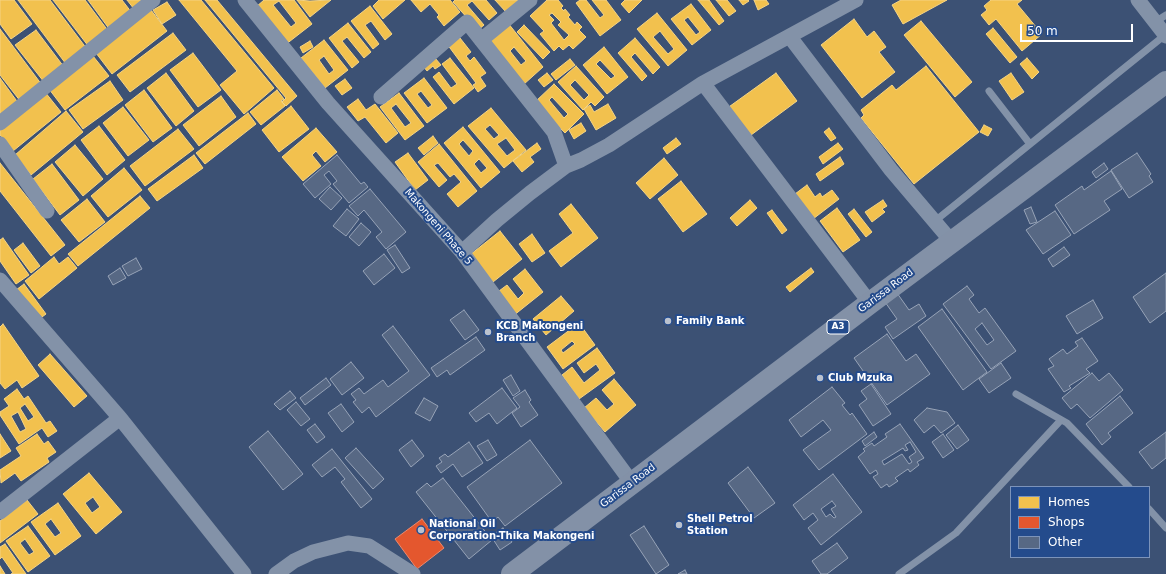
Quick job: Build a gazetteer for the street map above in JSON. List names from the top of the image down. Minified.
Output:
{"streets":{"highway":["Garissa Road","A3"],"street":["Makongeni Phase 5"]},"crossings":[["Makongeni Phase 5","Garissa Road"]],"places":["Family Bank","KCB Makongeni Branch","Club Mzuka","Shell Petrol Station","National Oil Corporation-Thika Makongeni"],"legend":["Homes","Shops","Other"],"scale_bar":"50 m"}
